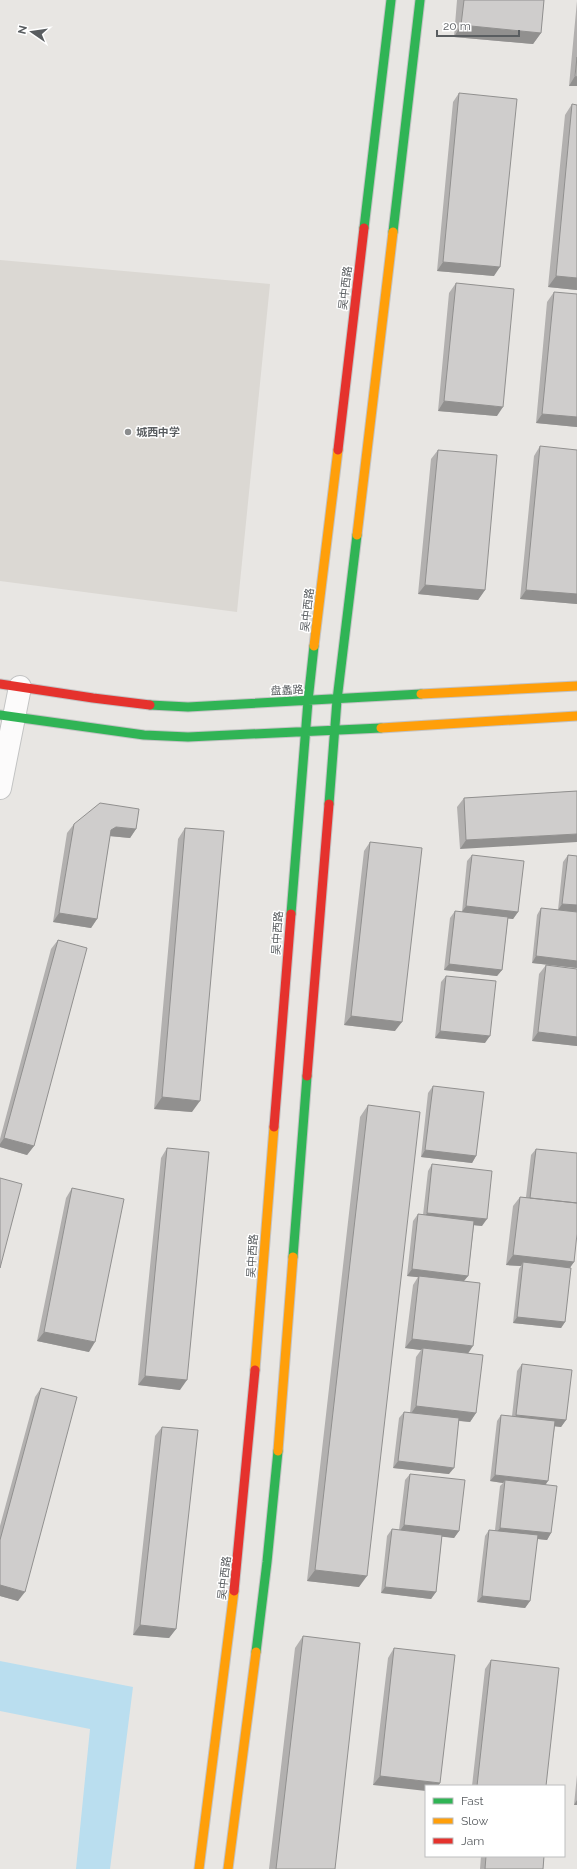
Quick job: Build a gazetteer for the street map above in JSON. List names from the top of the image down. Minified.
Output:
{"streets":{"main road":["吴中西路","盘蠡路"]},"crossings":[["吴中西路","盘蠡路"]],"places":["城西中学"],"legend":["Fast","Slow","Jam"],"scale_bar":"20 m","north":"left"}
